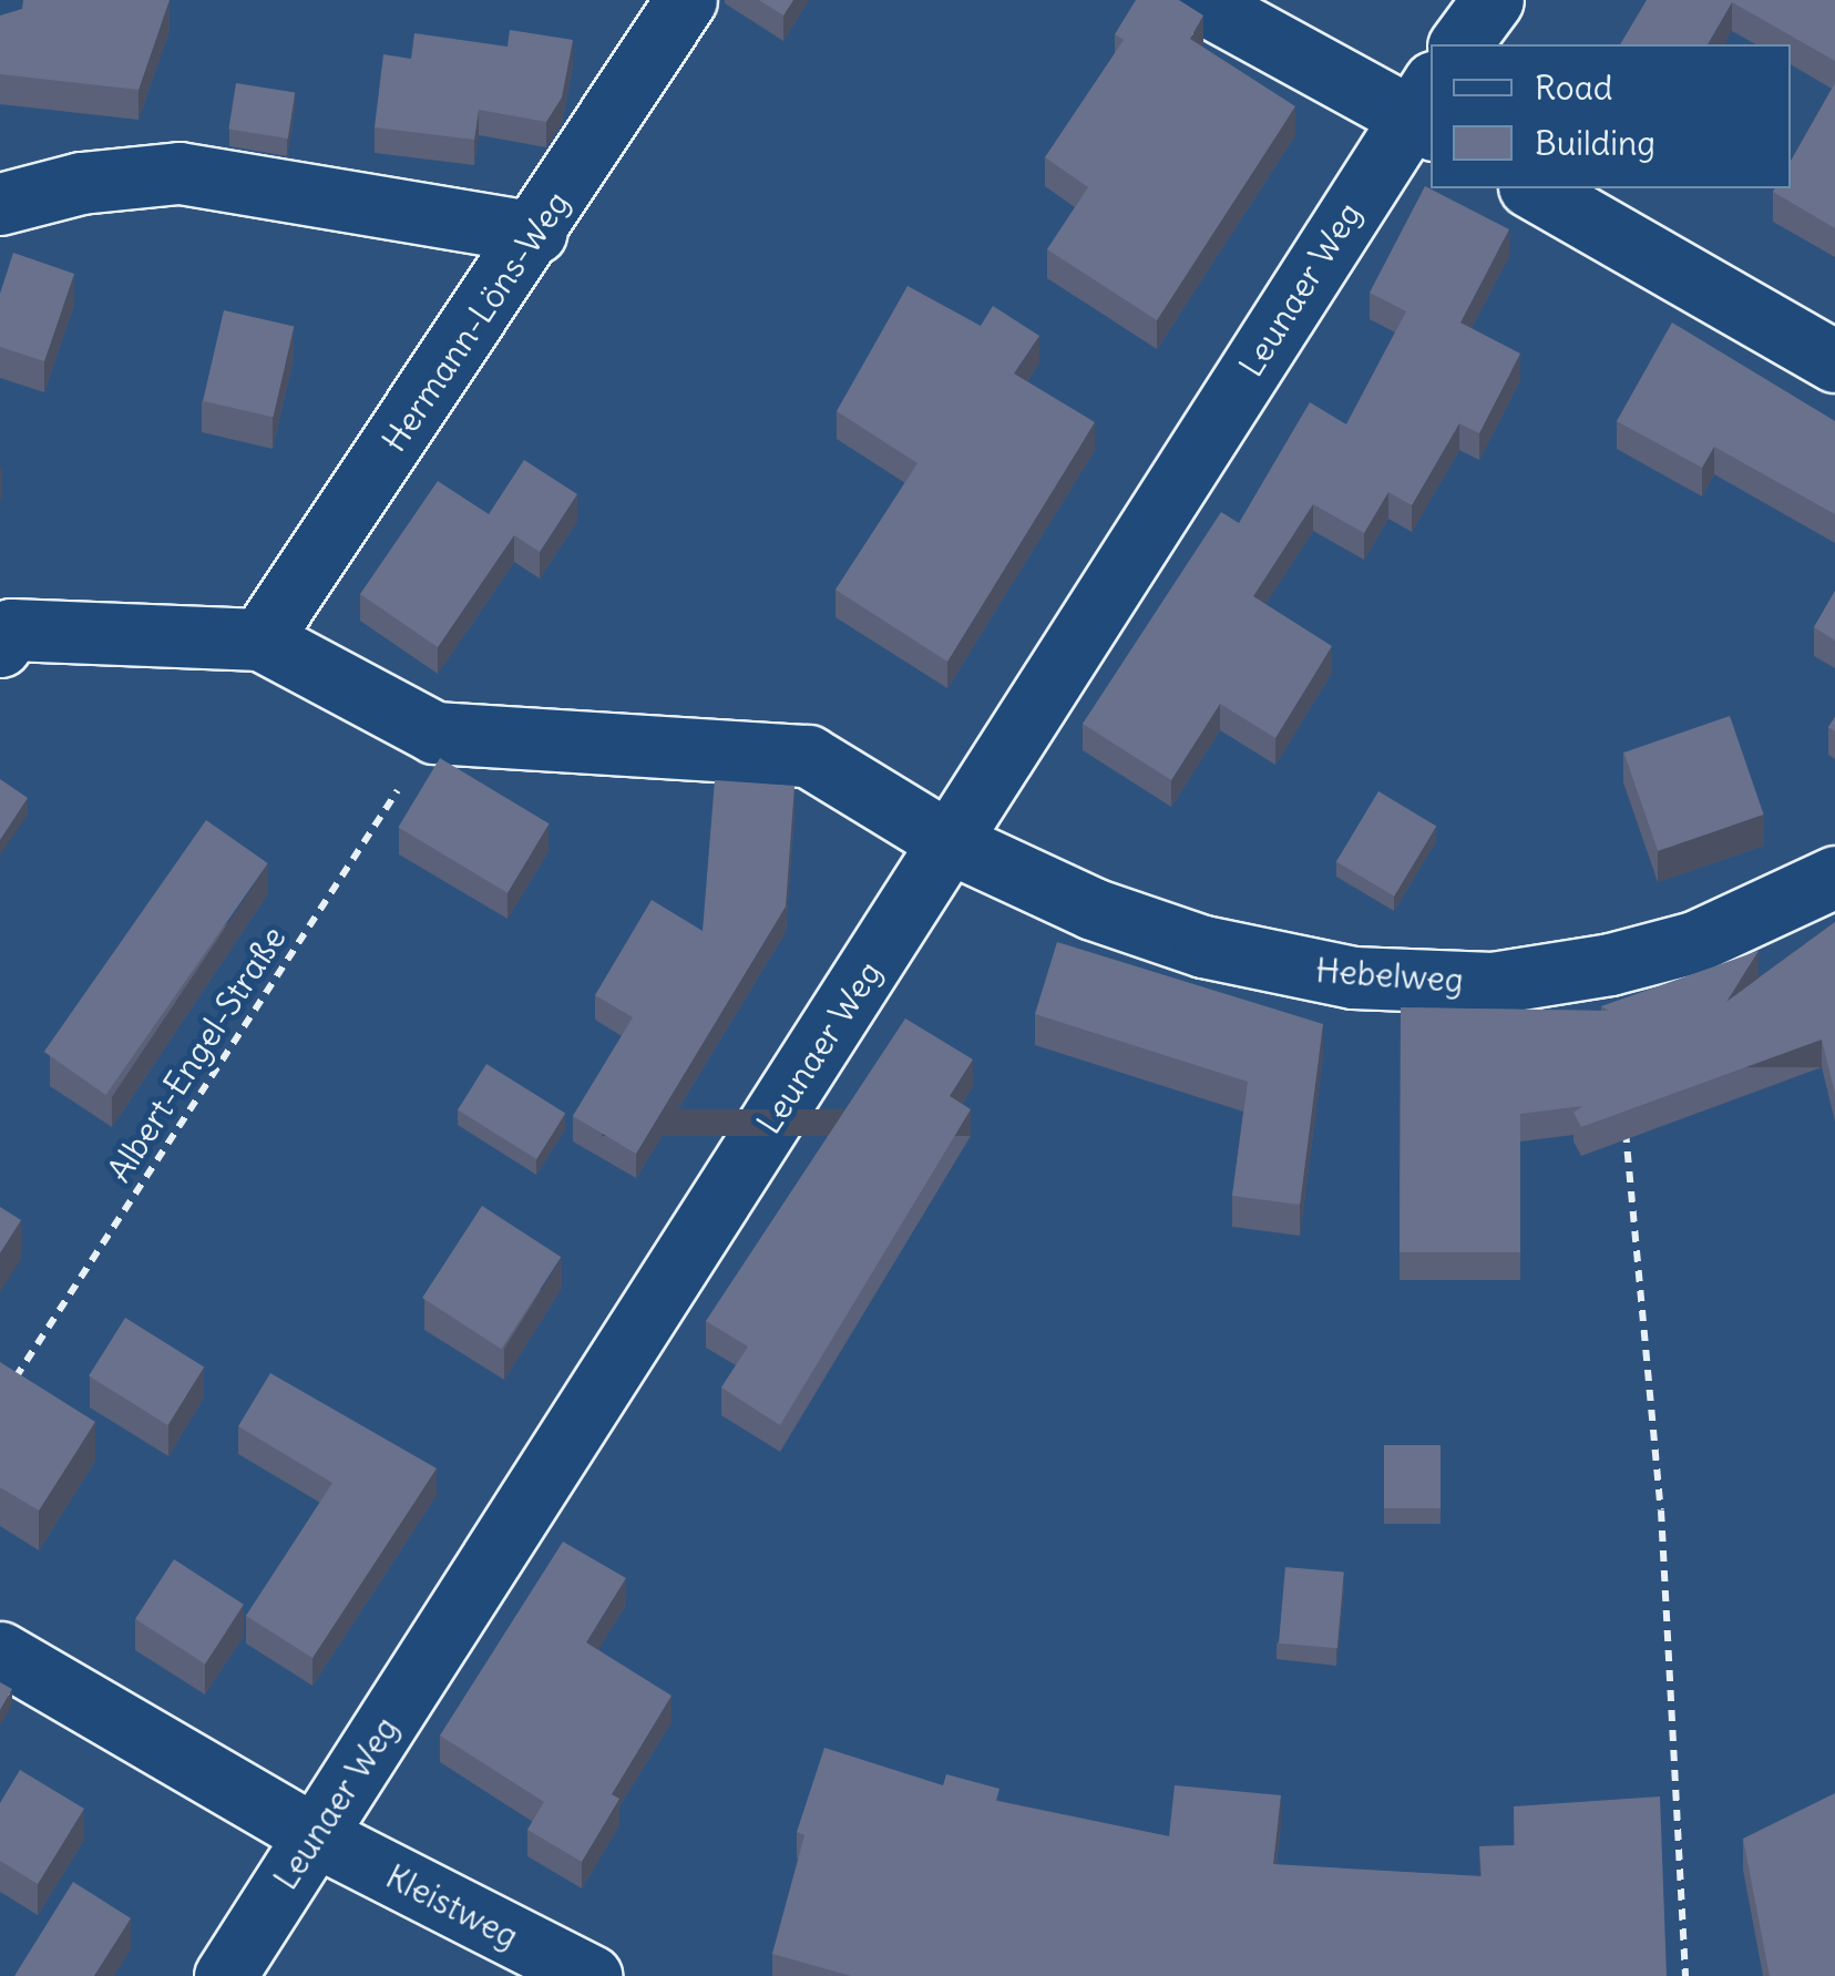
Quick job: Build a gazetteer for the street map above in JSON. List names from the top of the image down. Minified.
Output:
{"streets":{"street":["Leunaer Weg","Hermann-Löns-Weg","Hebelweg","Kleistweg"],"path":["Albert-Engel-Straße"]},"crossings":[["Leunaer Weg","Hebelweg"],["Leunaer Weg","Kleistweg"]],"legend":["Road","Building"]}
